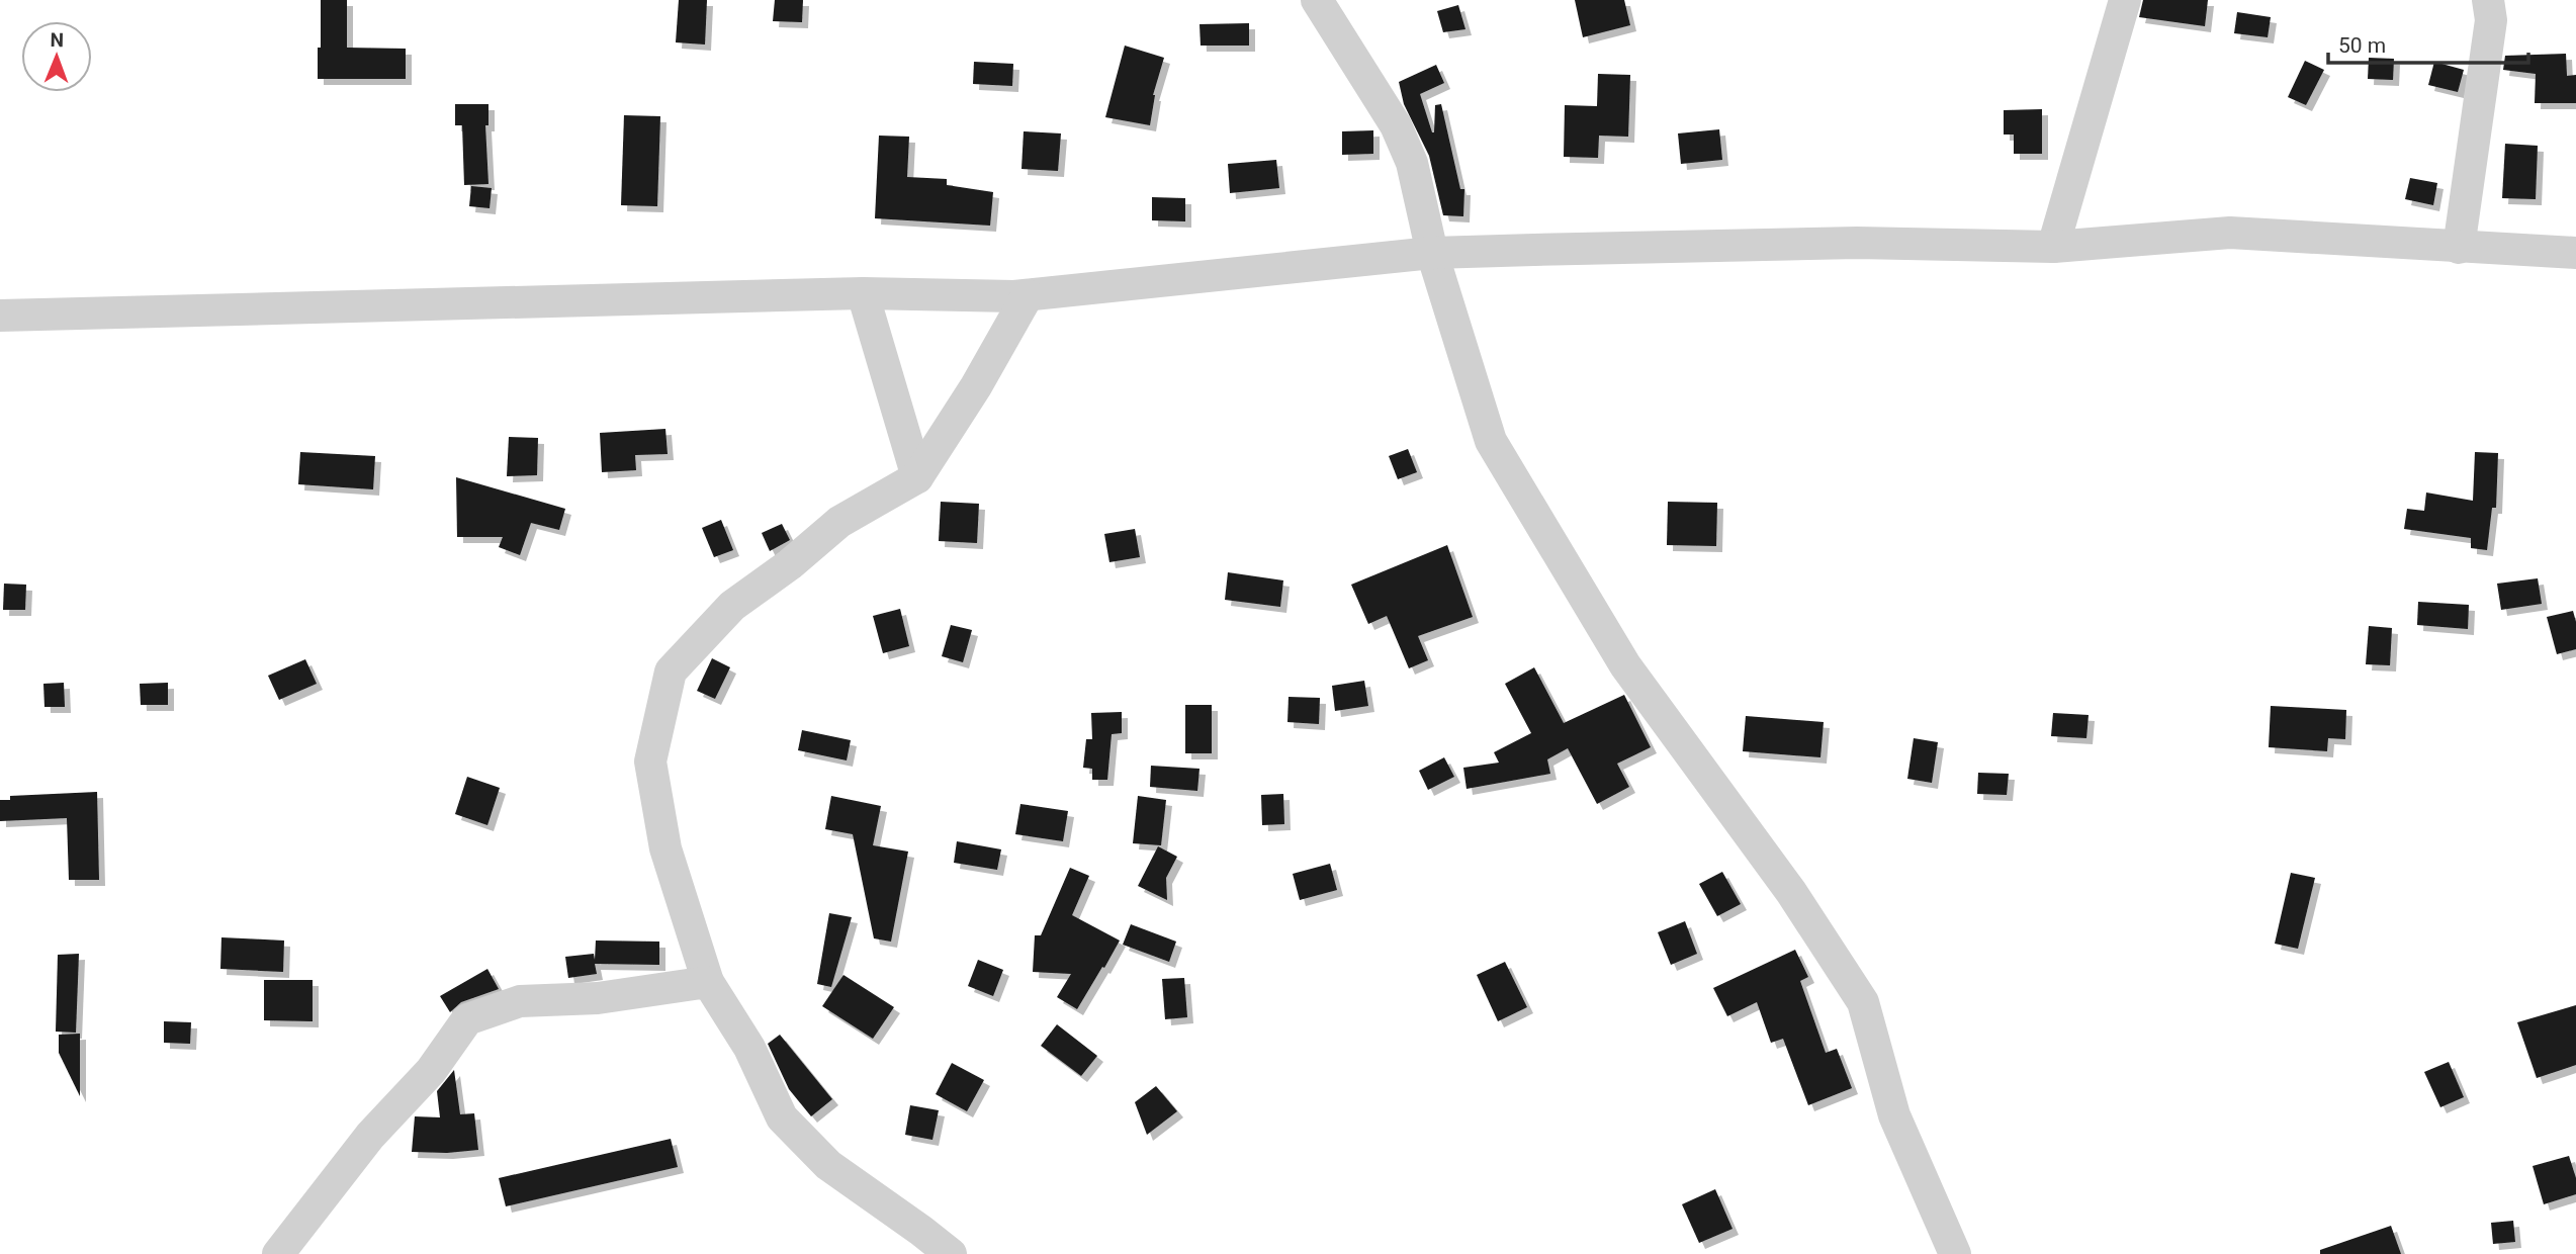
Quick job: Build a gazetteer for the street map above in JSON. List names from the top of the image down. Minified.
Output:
{"scale_bar":"50 m","north":"top"}
